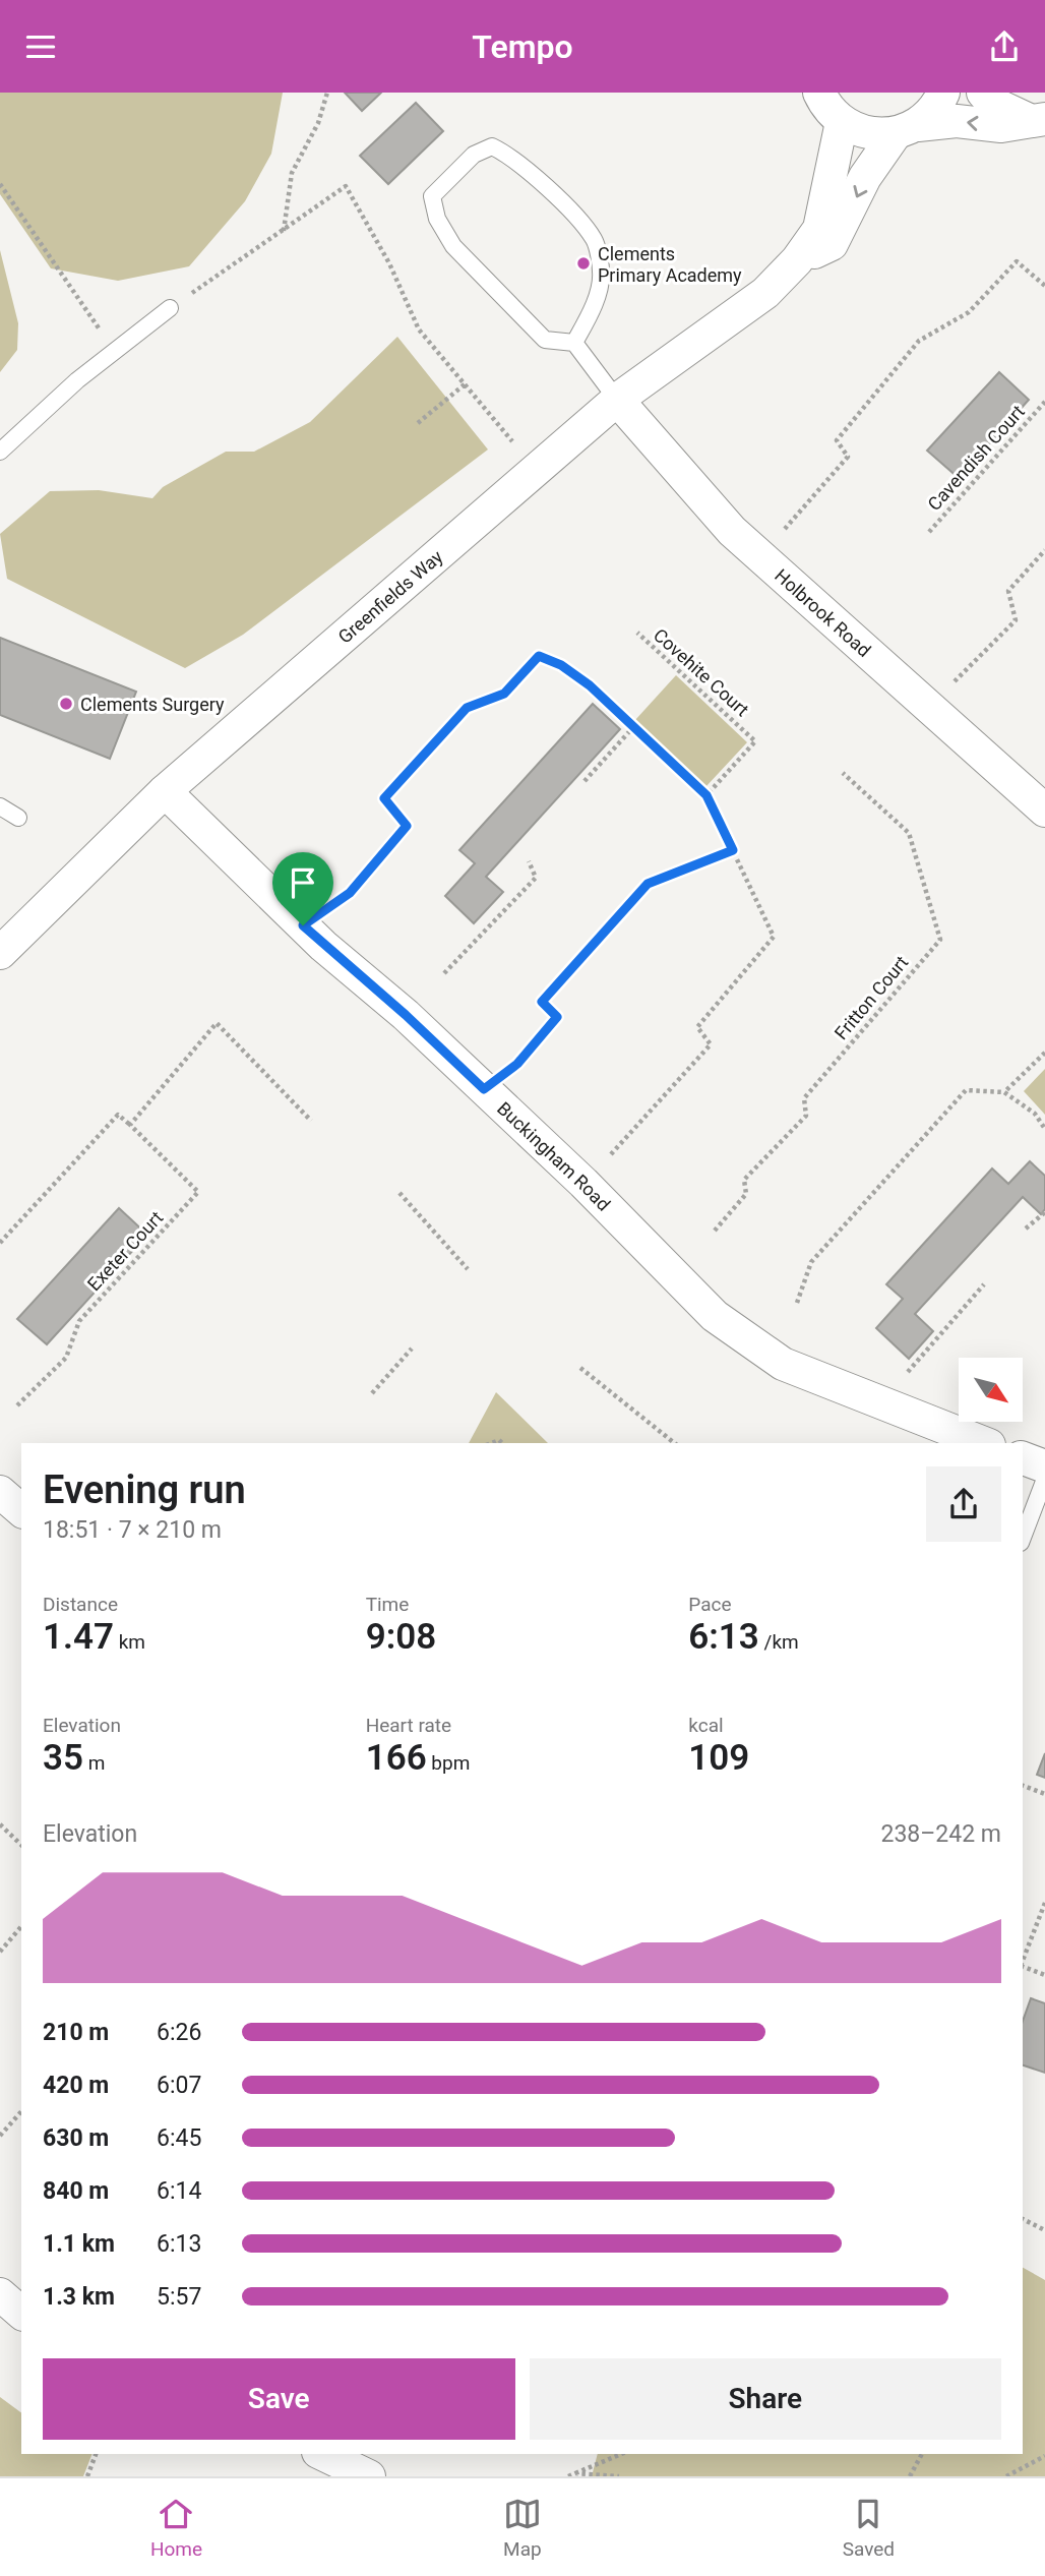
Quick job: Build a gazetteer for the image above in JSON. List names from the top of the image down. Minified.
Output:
{"streets":{"street":["Greenfields Way","Holbrook Road","Buckingham Road"],"path":["Cavendish Court","Covehite Court","Fritton Court","Exeter Court"]},"crossings":[["Greenfields Way","Holbrook Road"],["Greenfields Way","Buckingham Road"]],"places":["Clements Primary Academy","Clements Surgery"],"north":"bottom right","page":{"header":"Tempo","heading":["Evening run","18:51 · 7 × 210 m"],"stats":[["Distance","1.47 km"],["Time","9:08"],["Pace","6:13 /km"],["Elevation","35 m"],["Heart rate","166 bpm"],["kcal","109"]],"chart":["Elevation","238–242 m"],"list":[{"name":"210 m","note":"6:26"},{"name":"420 m","note":"6:07"},{"name":"630 m","note":"6:45"},{"name":"840 m","note":"6:14"},{"name":"1.1 km","note":"6:13"},{"name":"1.3 km","note":"5:57"}],"buttons":["Save","Share"],"tabs":["Home","Map","Saved"]}}
